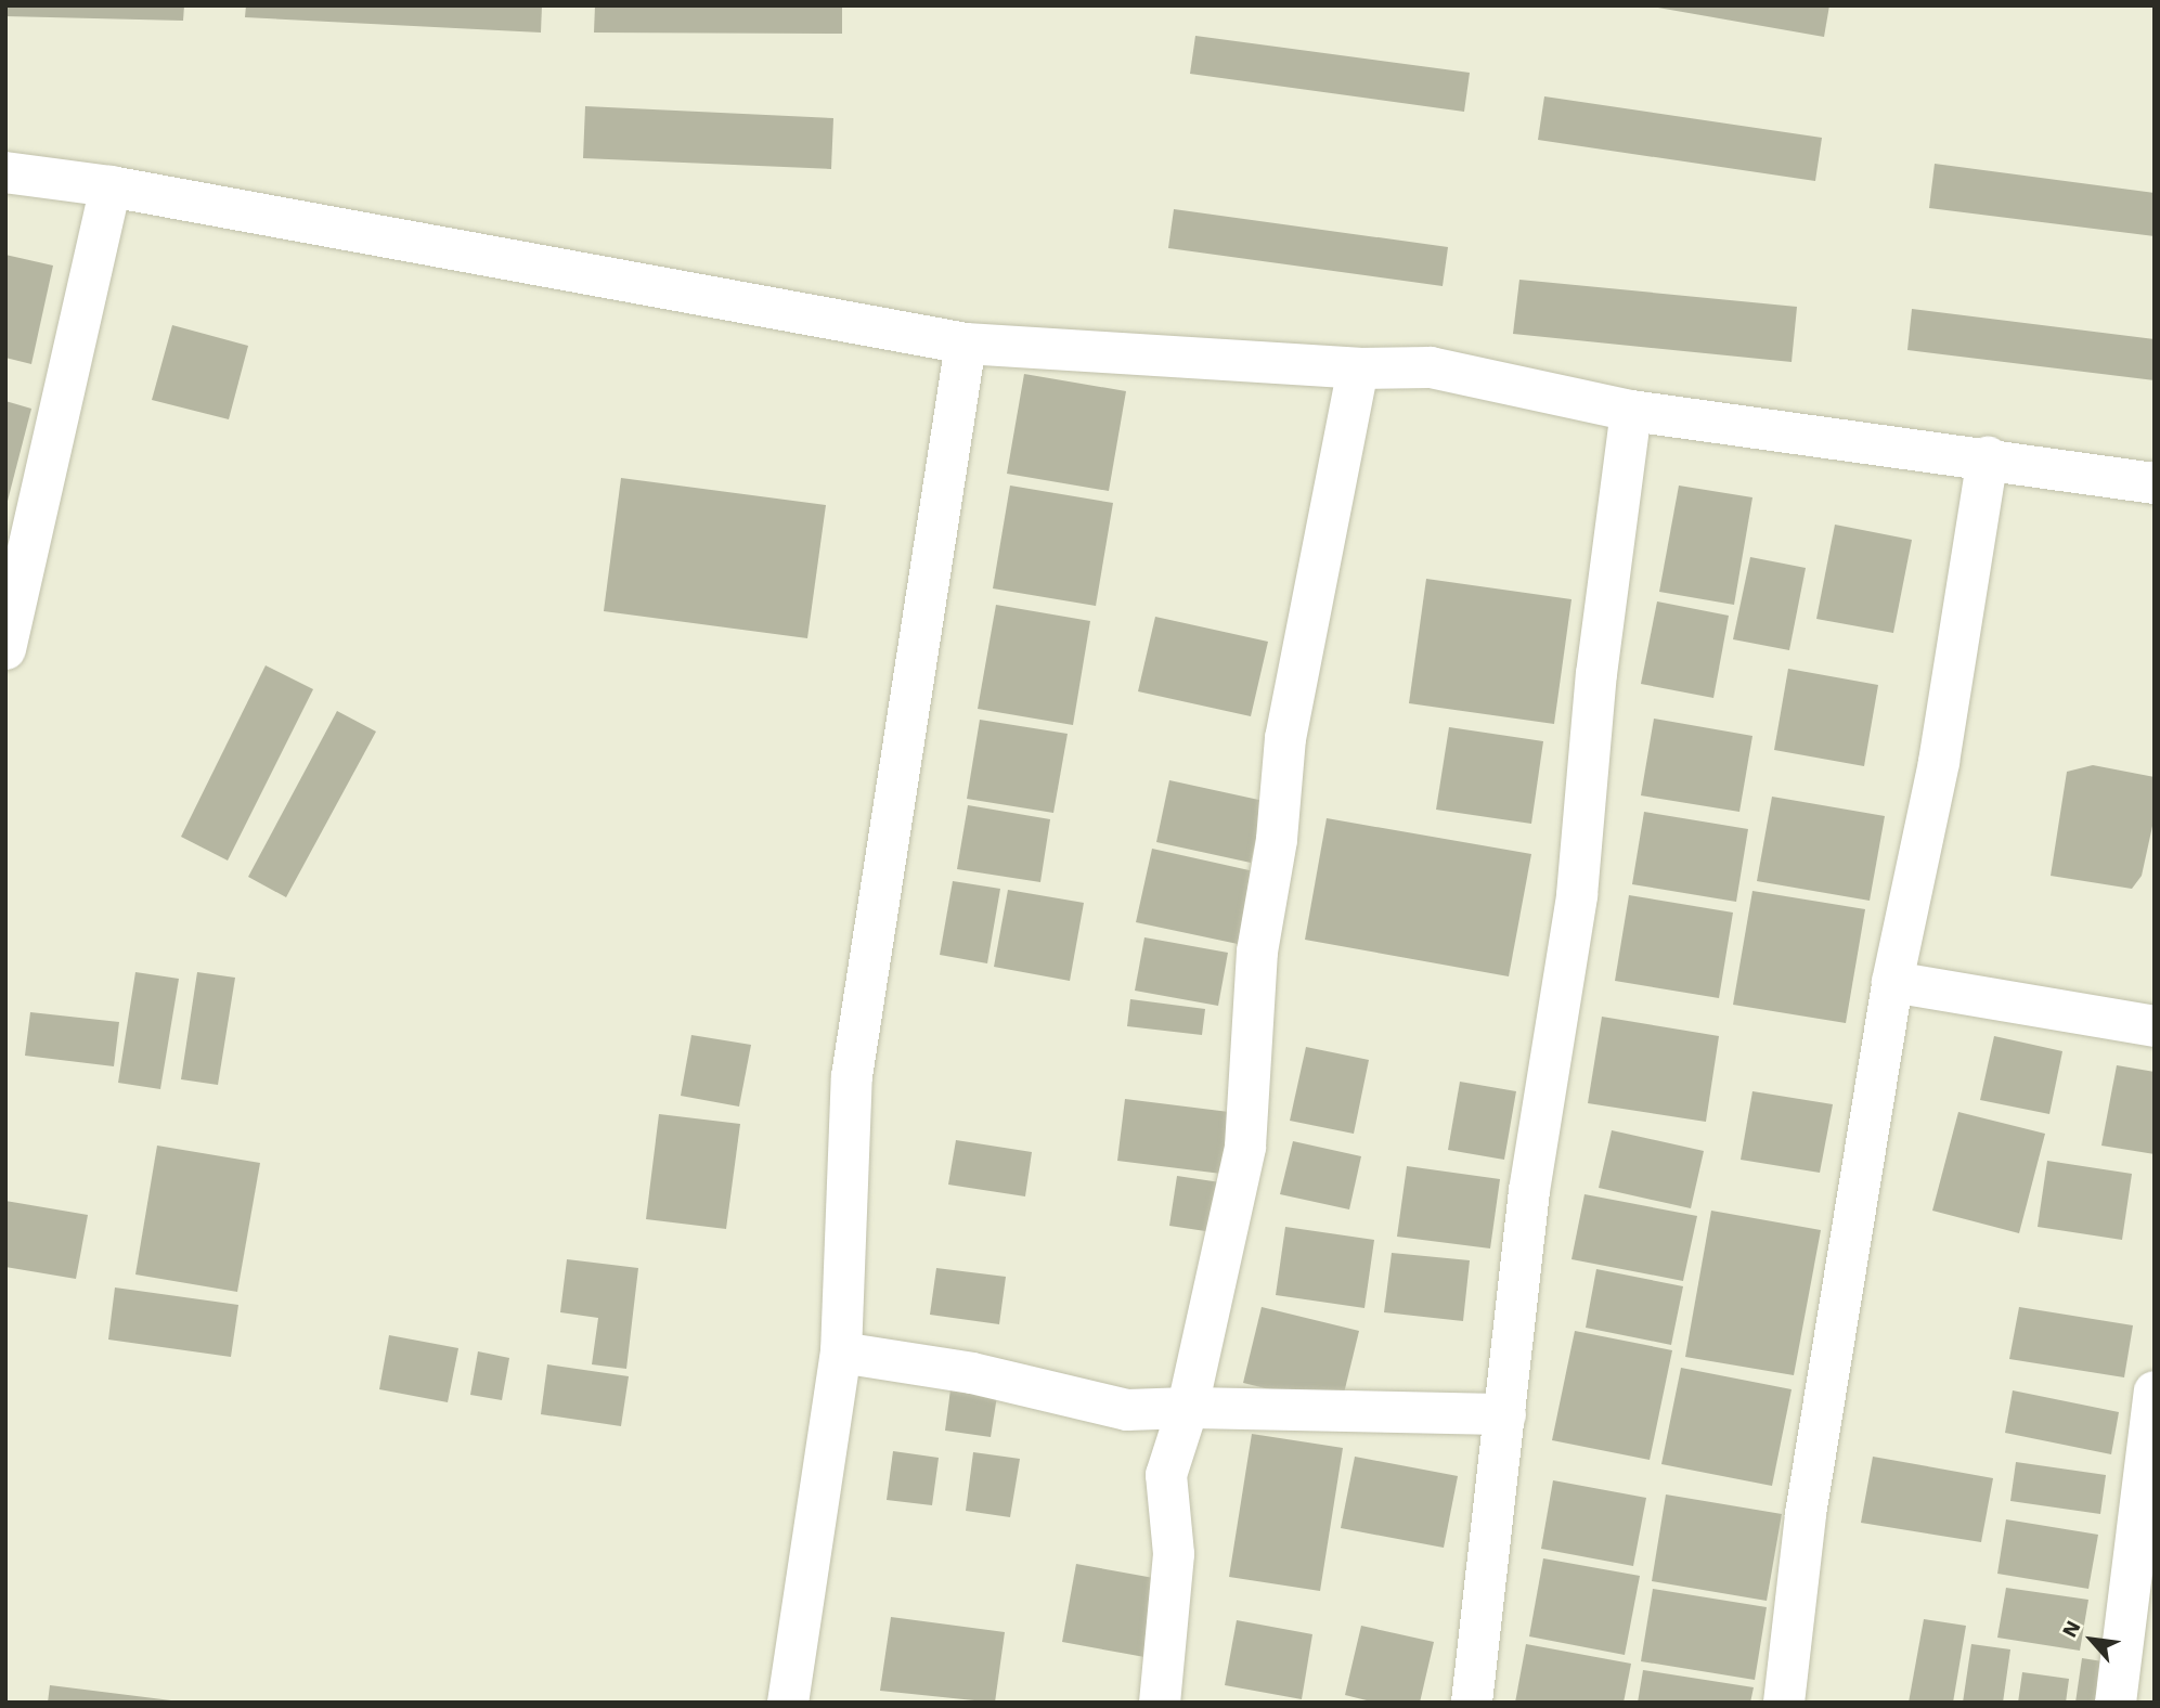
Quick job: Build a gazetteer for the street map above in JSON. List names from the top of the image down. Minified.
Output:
{"north":"top left"}
